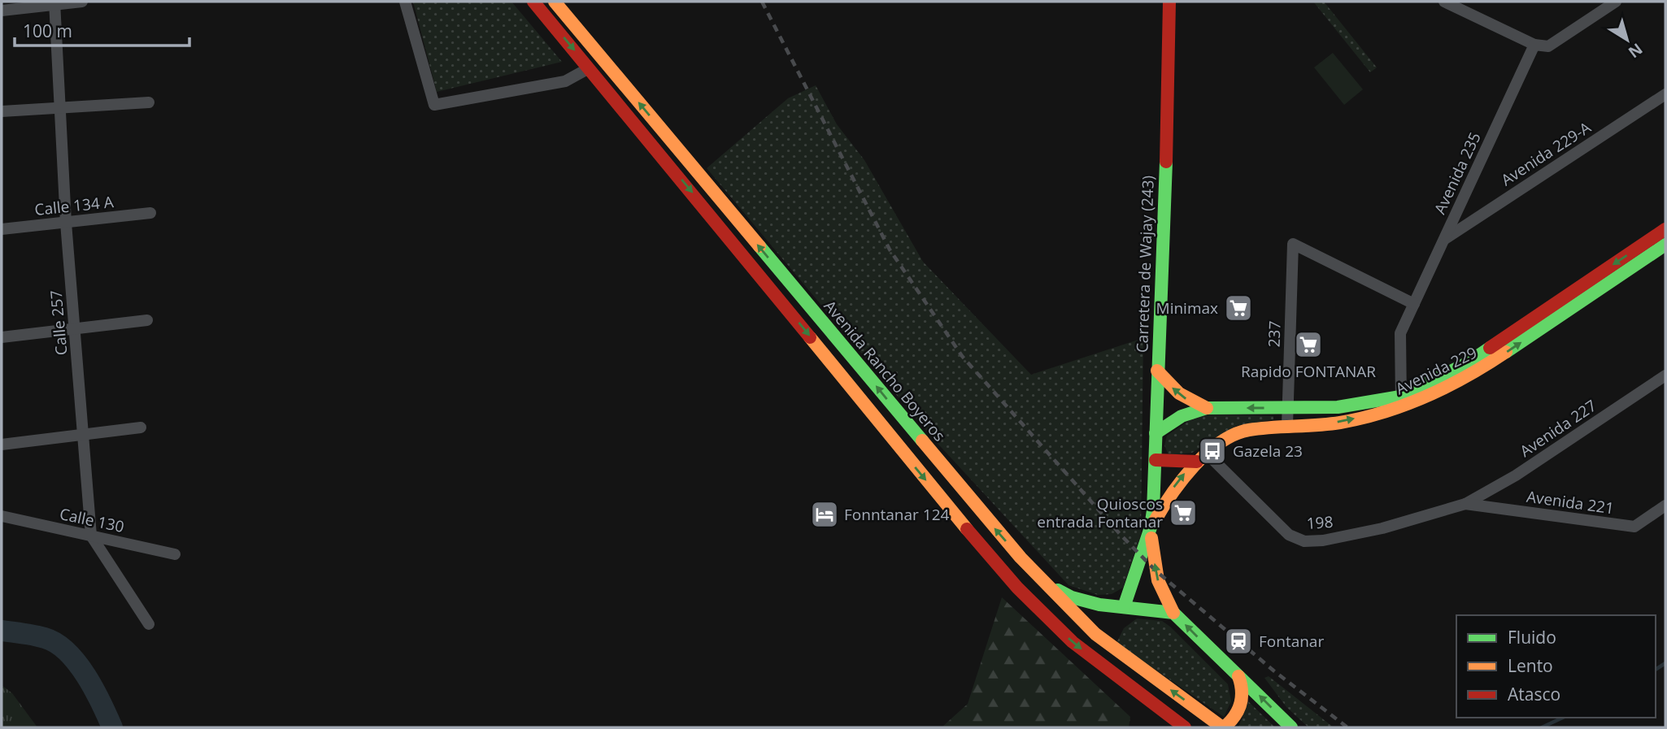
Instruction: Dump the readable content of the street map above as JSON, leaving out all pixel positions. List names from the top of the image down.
{
  "streets": {
    "main road": ["Carretera de Wajay (243)", "Avenida Rancho Boyeros", "Avenida 229"],
    "street": [
      "Avenida 229-A",
      "Avenida 235",
      "Calle 134 A",
      "Calle 257",
      "237",
      "Avenida 227",
      "Avenida 221",
      "Calle 130",
      "198"
    ]
  },
  "crossings": [
    ["Avenida 229-A", "Avenida 235"],
    ["Avenida 235", "237"],
    ["Avenida 235", "Avenida 229"],
    ["Calle 134 A", "Calle 257"],
    ["Carretera de Wajay (243)", "Avenida Rancho Boyeros"],
    ["Carretera de Wajay (243)", "Avenida 229"],
    ["Calle 257", "Calle 130"],
    ["237", "Avenida 229"],
    ["Avenida 229", "198"],
    ["Avenida 227", "Avenida 221"],
    ["Avenida 227", "198"],
    ["Avenida 221", "198"]
  ],
  "places": {
    "supermarket": ["Minimax", "Rapido FONTANAR", "Quioscos entrada Fontanar"],
    "bus stop": ["Gazela 23"],
    "hotel": ["Fonntanar 124"],
    "station": ["Fontanar"]
  },
  "legend": ["Fluido", "Lento", "Atasco"],
  "scale_bar": "100 m",
  "north": "bottom right"
}
